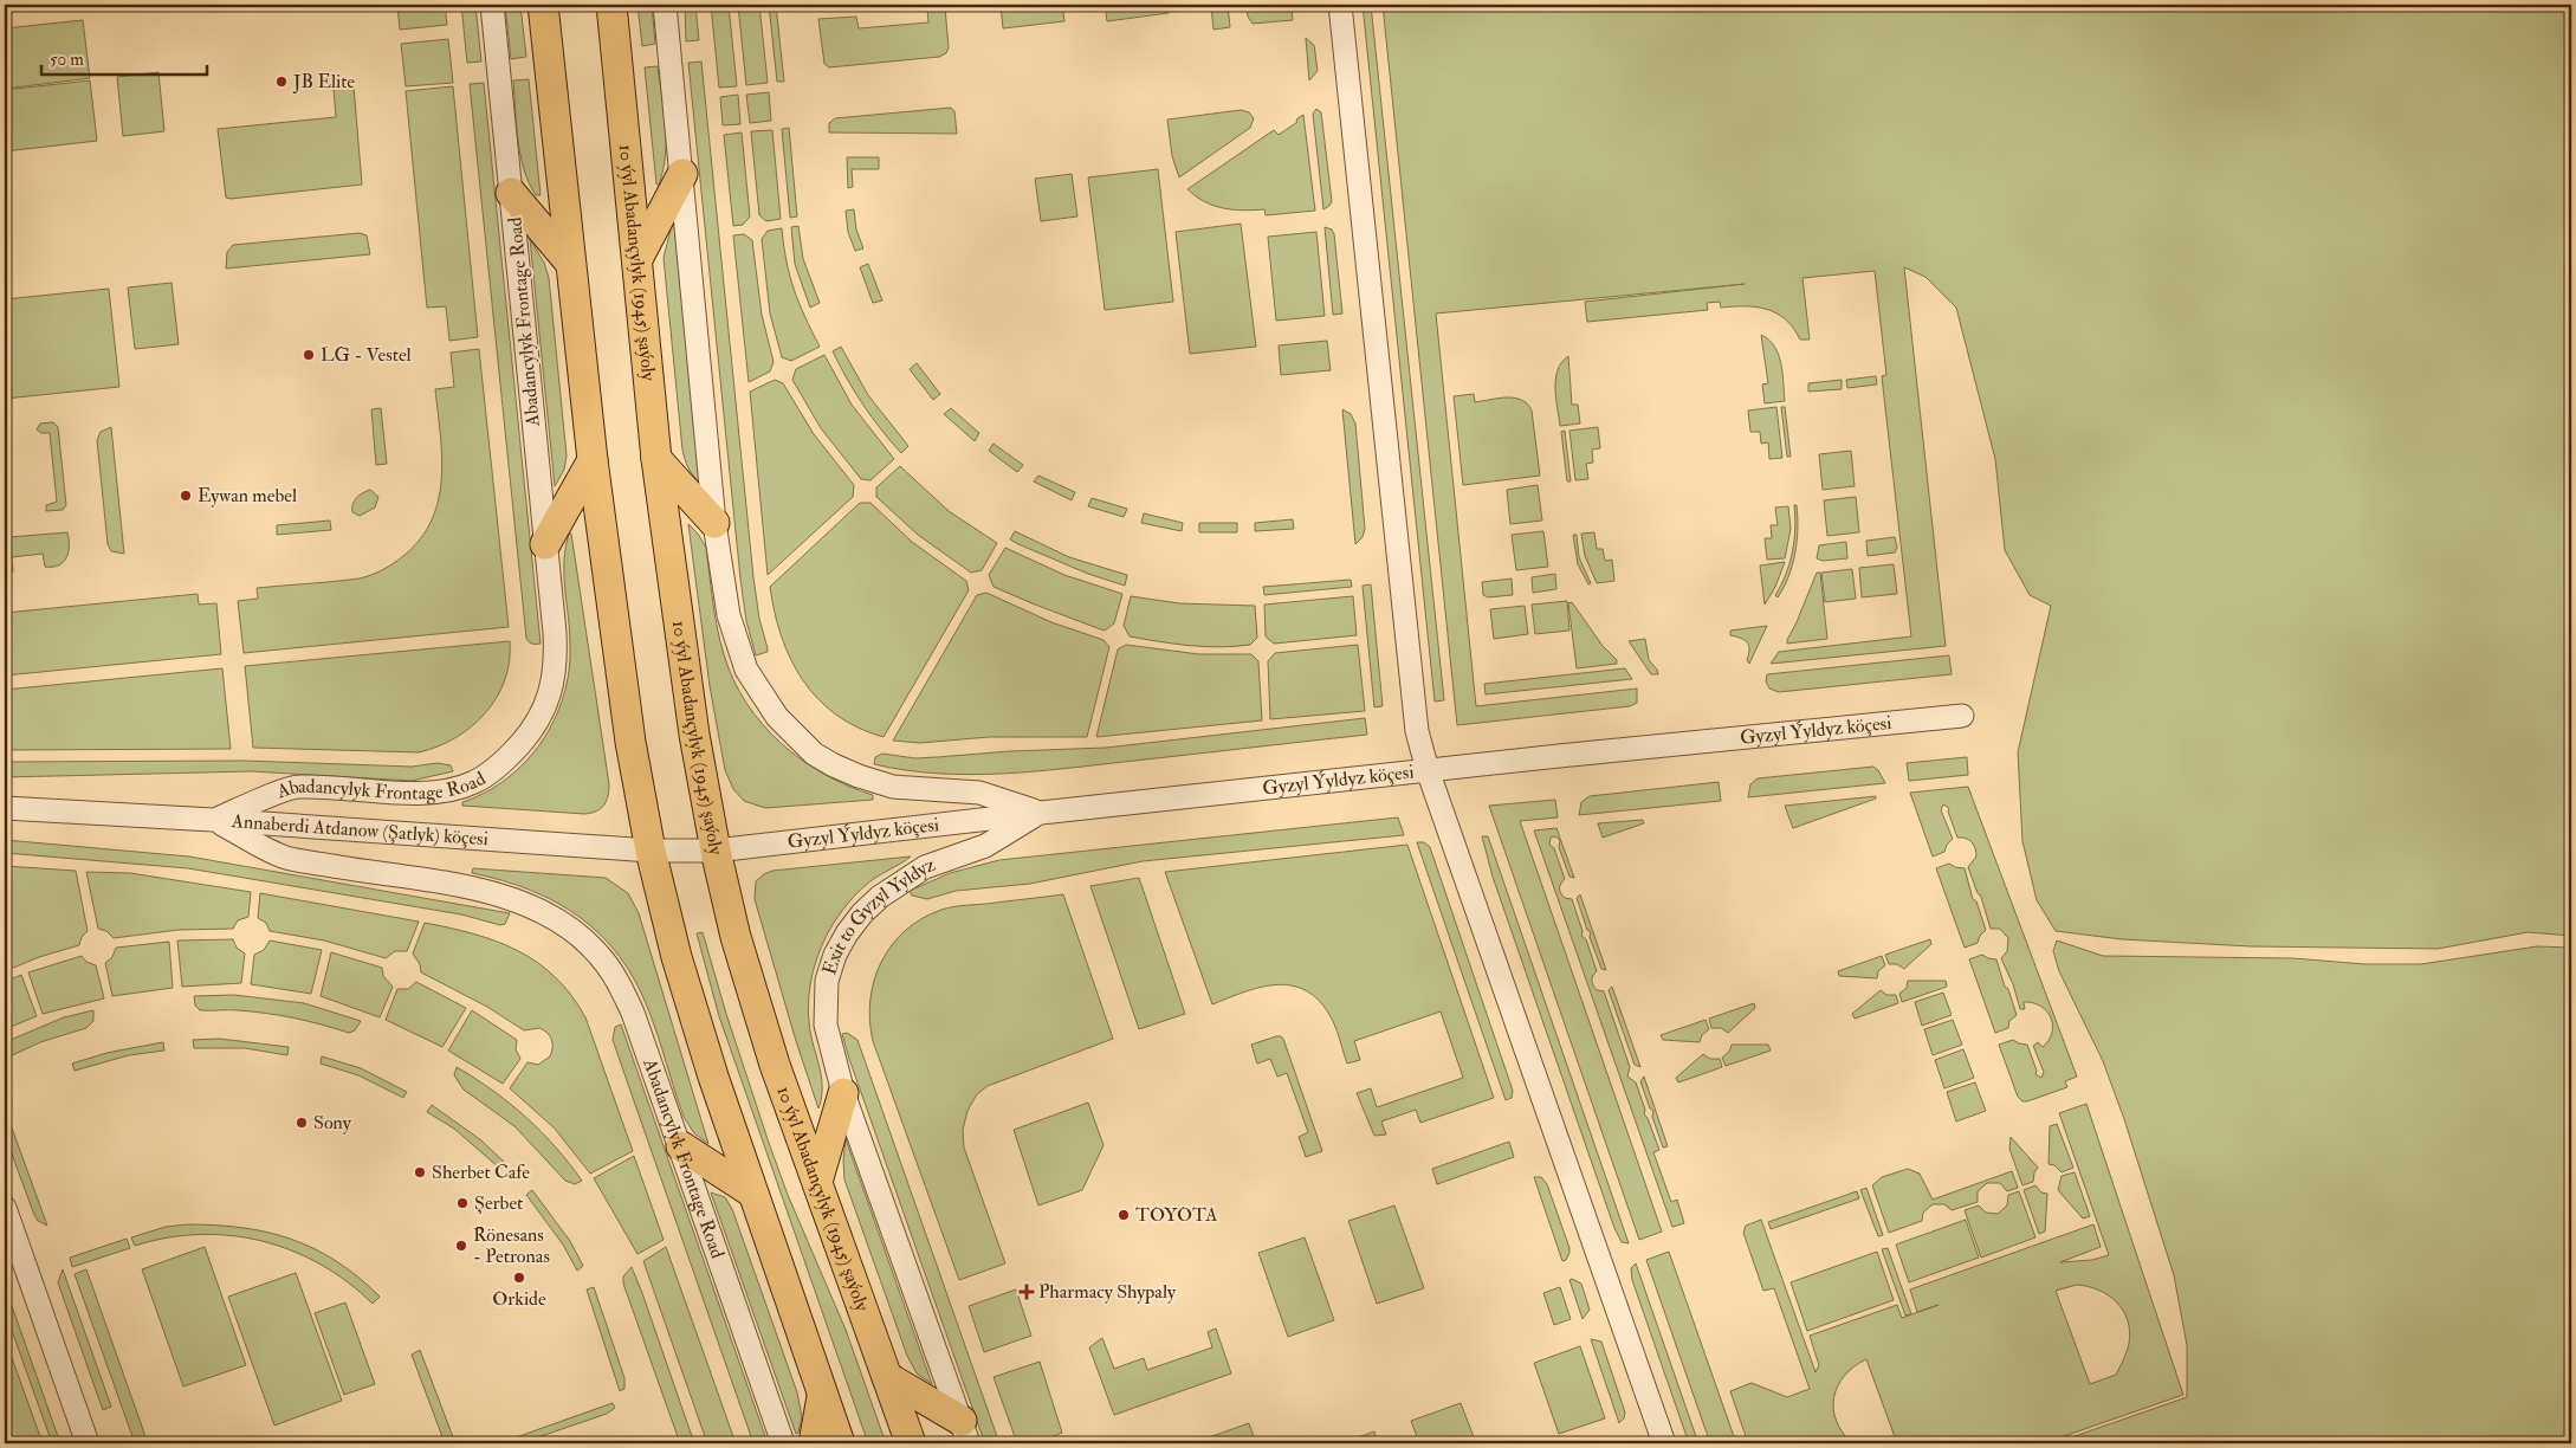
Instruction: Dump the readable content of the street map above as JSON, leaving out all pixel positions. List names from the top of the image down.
{
  "streets": {
    "main road": ["10 ýyl Abadançylyk (1945) şaýoly"],
    "street": [
      "Abadancylyk Frontage Road",
      "Gyzyl Ýyldyz köçesi",
      "Annaberdi Atdanow (Şatlyk) köçesi",
      "Exit to Gyzyl Yyldyz"
    ]
  },
  "crossings": [
    ["10 ýyl Abadançylyk (1945) şaýoly", "Gyzyl Ýyldyz köçesi"],
    ["10 ýyl Abadançylyk (1945) şaýoly", "Annaberdi Atdanow (Şatlyk) köçesi"],
    ["Abadancylyk Frontage Road", "Annaberdi Atdanow (Şatlyk) köçesi"],
    ["Gyzyl Ýyldyz köçesi", "Annaberdi Atdanow (Şatlyk) köçesi"],
    ["Gyzyl Ýyldyz köçesi", "Exit to Gyzyl Yyldyz"]
  ],
  "places": {
    "other": [
      "JB Elite",
      "LG - Vestel",
      "Eywan mebel",
      "Sony",
      "Sherbet Cafe",
      "Şerbet",
      "TOYOTA",
      "Rönesans - Petronas",
      "Orkide"
    ],
    "health": ["Pharmacy Shypaly"]
  },
  "scale_bar": "50 m"
}
